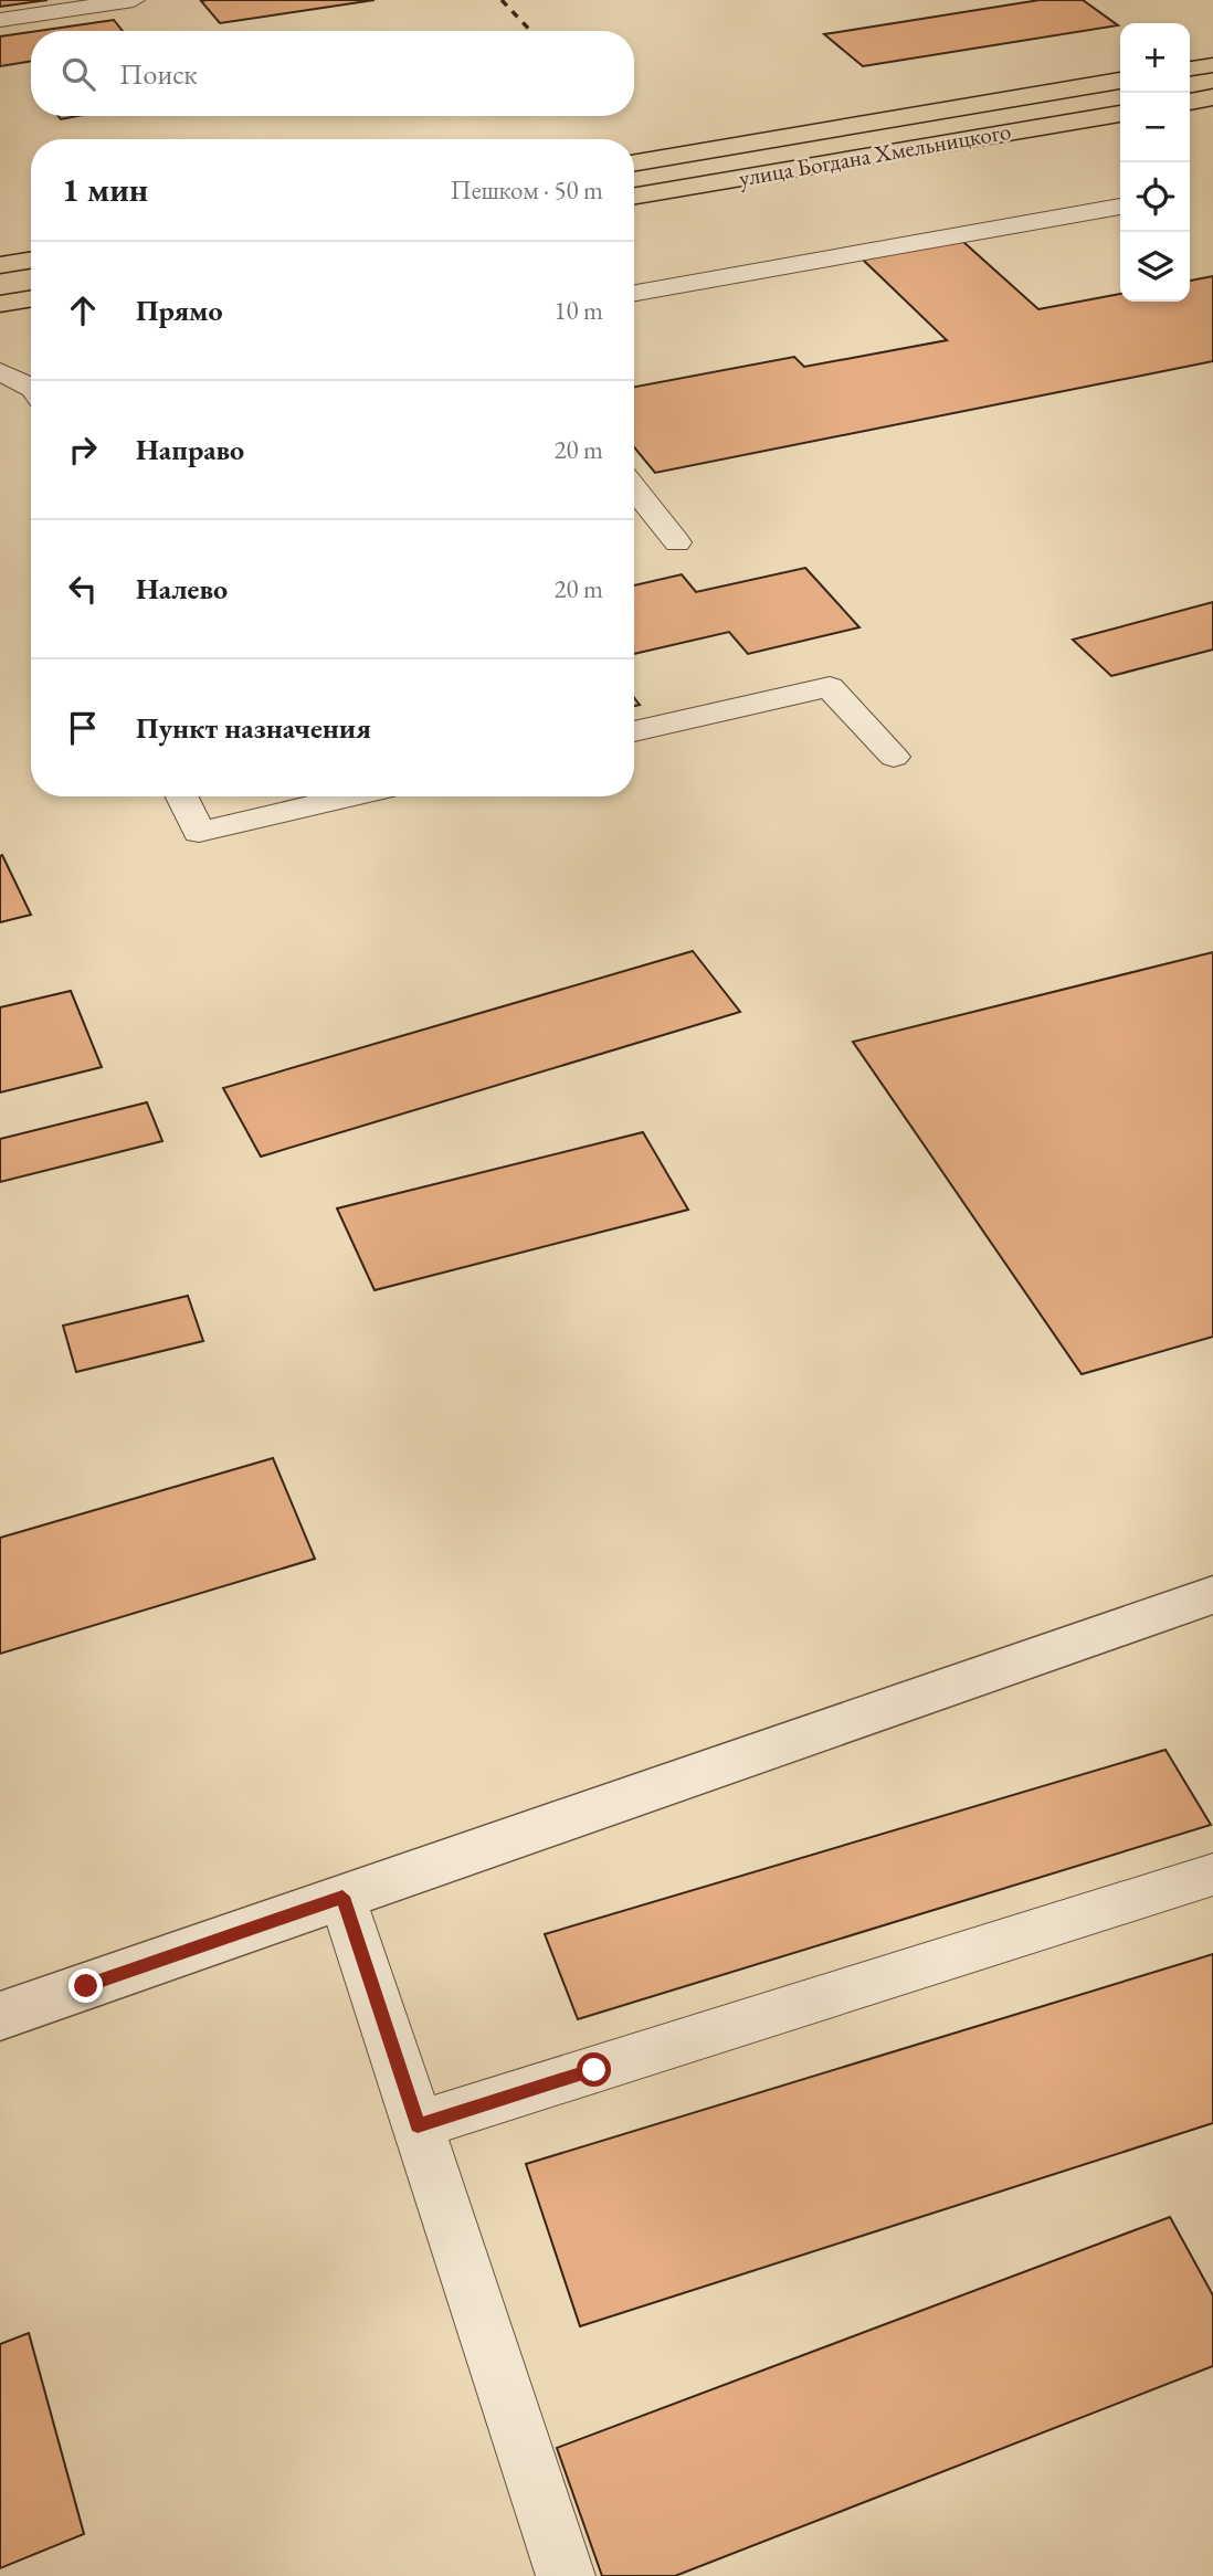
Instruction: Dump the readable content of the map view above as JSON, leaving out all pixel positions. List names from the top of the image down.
{
  "streets": {
    "highway": ["улица Богдана Хмельницкого"]
  },
  "page": {
    "map_buttons": ["+", "−"],
    "search": "Поиск",
    "heading": ["1 мин", "Пешком · 50 m"],
    "list": [
      ["Прямо", "10 m"],
      ["Направо", "20 m"],
      ["Налево", "20 m"],
      "Пункт назначения"
    ]
  }
}
